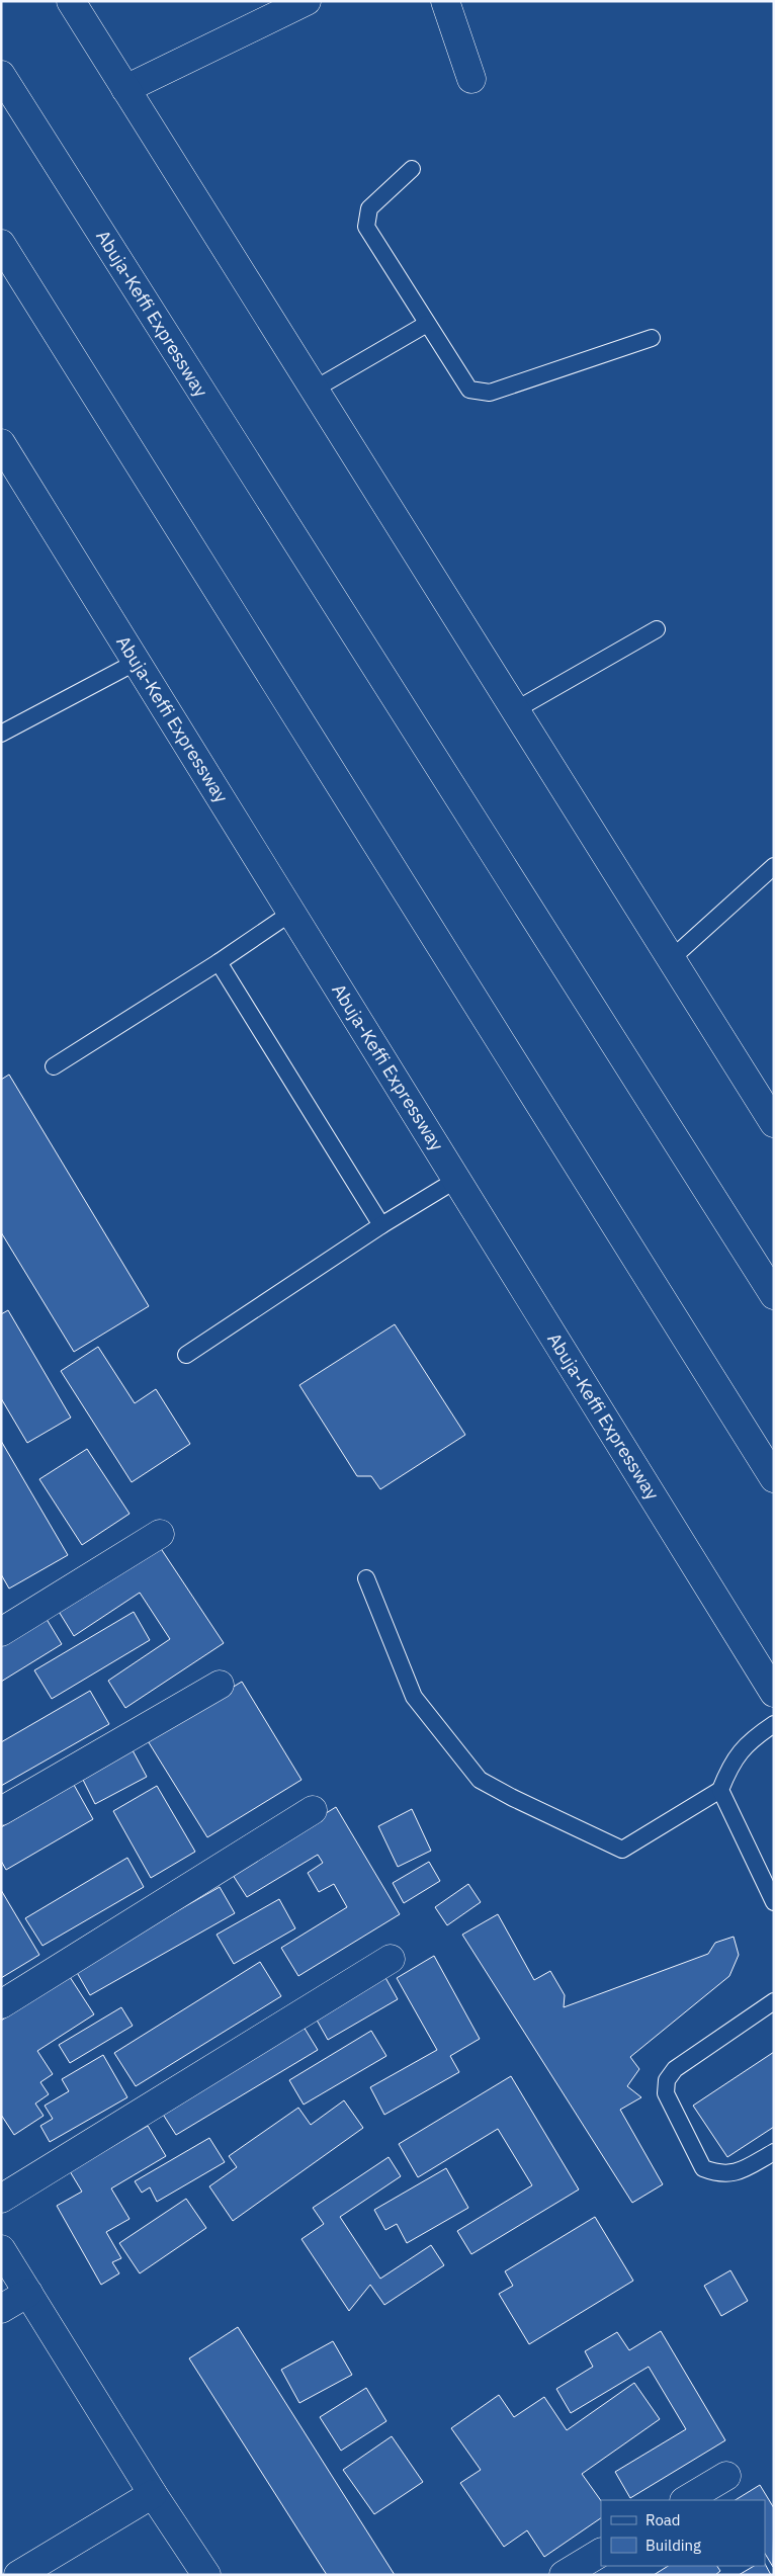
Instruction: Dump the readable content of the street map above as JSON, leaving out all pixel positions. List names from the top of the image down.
{
  "streets": {
    "main road": ["Abuja-Keffi Expressway"]
  },
  "legend": ["Road", "Building"]
}
